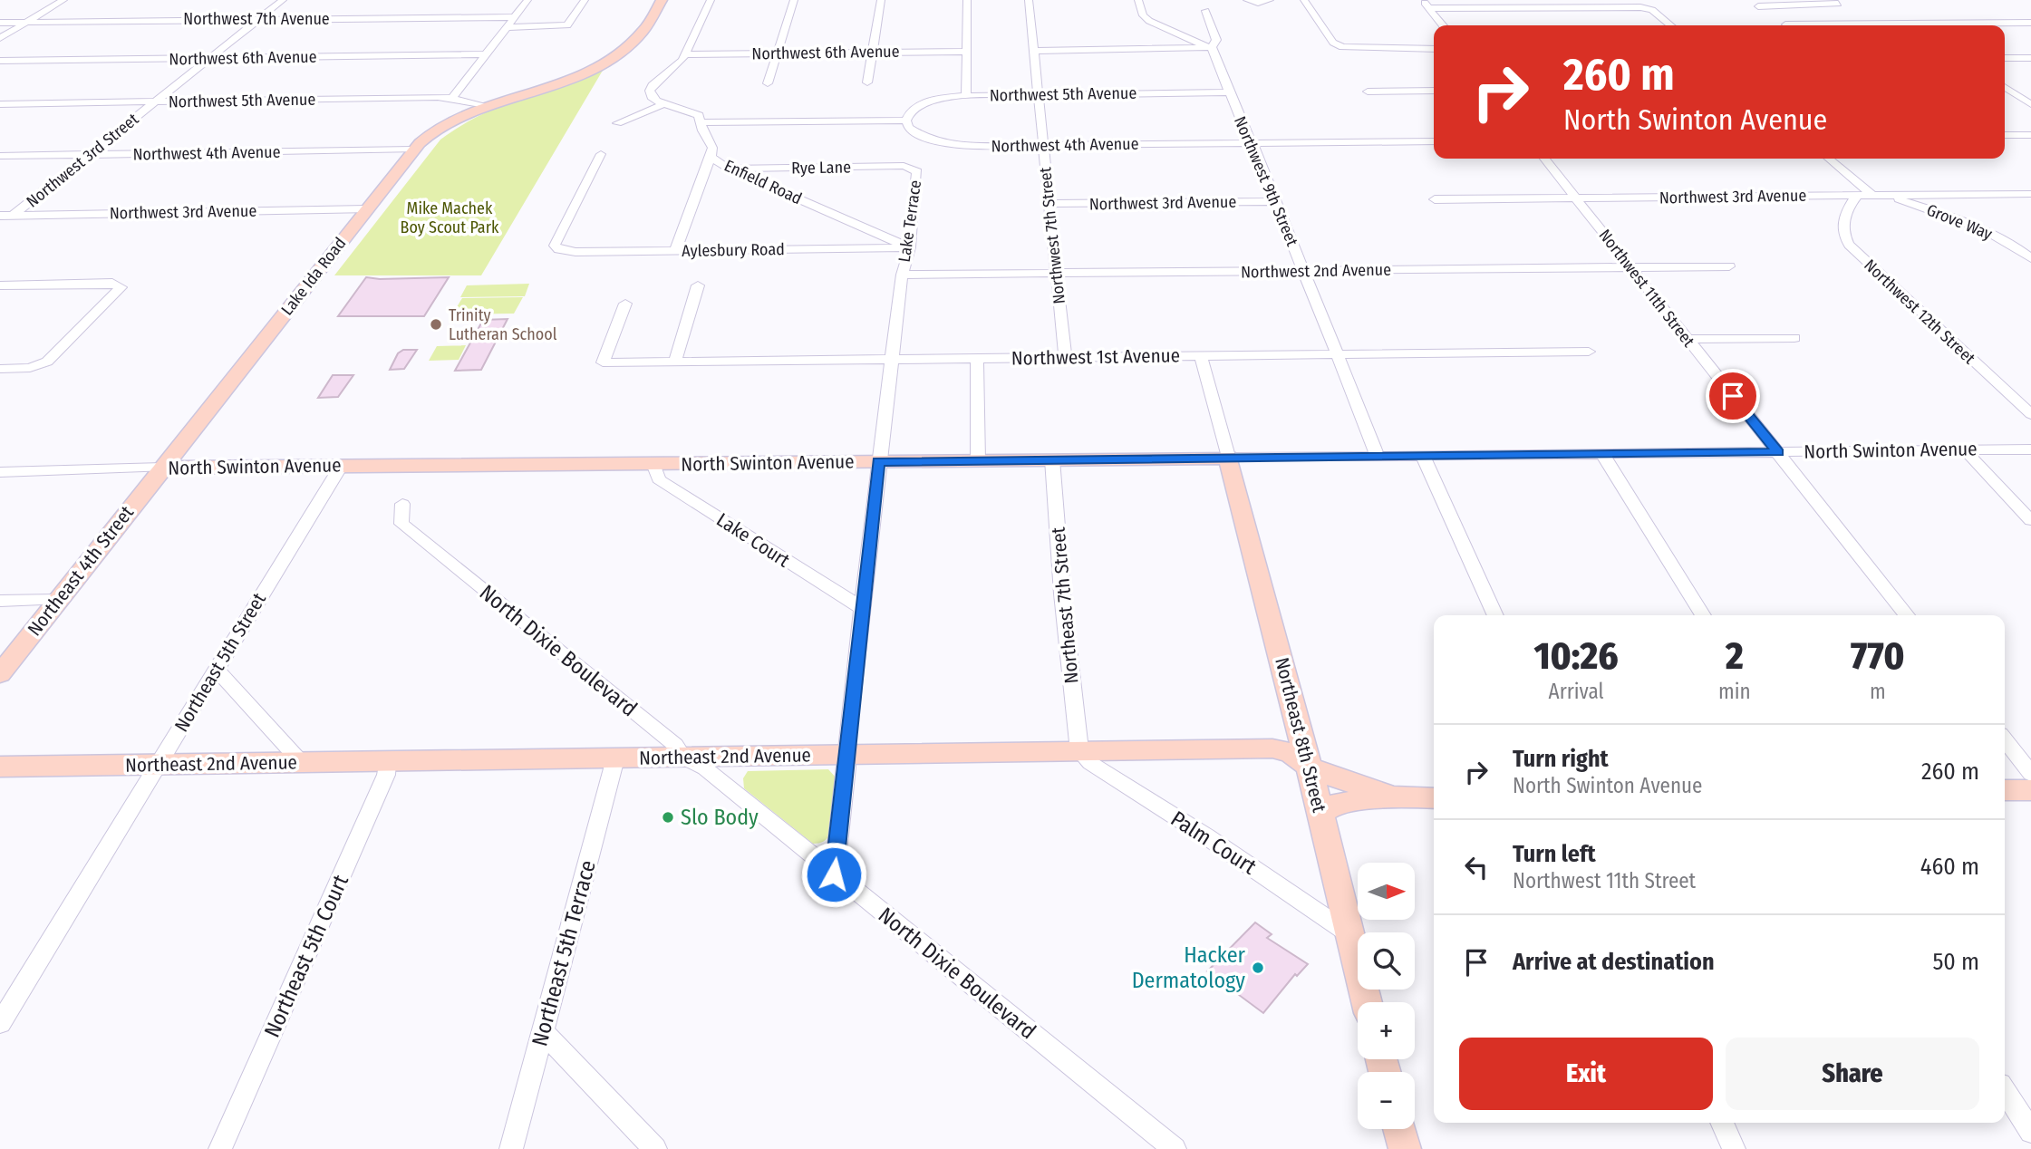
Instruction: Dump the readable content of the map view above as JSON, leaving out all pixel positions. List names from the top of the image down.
{
  "streets": {
    "street": [
      "Northwest 7th Avenue",
      "Northwest 6th Avenue",
      "Northwest 5th Avenue",
      "Northwest 4th Avenue",
      "Northwest 3rd Street",
      "Rye Lane",
      "Northwest 9th Street",
      "Enfield Road",
      "Northwest 3rd Avenue",
      "Lake Terrace",
      "Grove Way",
      "Northwest 7th Street",
      "Aylesbury Road",
      "Northwest 2nd Avenue",
      "Lake Ida Road",
      "Northwest 11th Street",
      "Northwest 12th Street",
      "Northwest 1st Avenue",
      "North Swinton Avenue",
      "Lake Court",
      "Northeast 4th Street",
      "Northeast 7th Street",
      "North Dixie Boulevard",
      "Northeast 5th Street",
      "Northeast 8th Street",
      "Northeast 2nd Avenue",
      "Palm Court",
      "Northeast 5th Terrace",
      "Northeast 5th Court"
    ]
  },
  "crossings": [
    ["Northwest 7th Avenue", "Northwest 3rd Street"],
    ["Northwest 6th Avenue", "Northwest 3rd Street"],
    ["Northwest 5th Avenue", "Northwest 4th Avenue"],
    ["Northwest 5th Avenue", "Northwest 3rd Street"],
    ["Northwest 5th Avenue", "Northwest 9th Street"],
    ["Northwest 5th Avenue", "Northwest 7th Street"],
    ["Northwest 5th Avenue", "Lake Ida Road"],
    ["Northwest 4th Avenue", "Northwest 3rd Street"],
    ["Northwest 4th Avenue", "Northwest 9th Street"],
    ["Northwest 4th Avenue", "Northwest 7th Street"],
    ["Northwest 4th Avenue", "Lake Ida Road"],
    ["Northwest 3rd Street", "Northwest 3rd Avenue"],
    ["Rye Lane", "Enfield Road"],
    ["Rye Lane", "Lake Terrace"],
    ["Northwest 9th Street", "Northwest 3rd Avenue"],
    ["Northwest 9th Street", "Northwest 2nd Avenue"],
    ["Northwest 9th Street", "Northwest 1st Avenue"],
    ["Northwest 9th Street", "North Swinton Avenue"],
    ["Enfield Road", "Lake Terrace"],
    ["Enfield Road", "Aylesbury Road"],
    ["Northwest 3rd Avenue", "Grove Way"],
    ["Northwest 3rd Avenue", "Northwest 7th Street"],
    ["Northwest 3rd Avenue", "Lake Ida Road"],
    ["Northwest 3rd Avenue", "Northwest 11th Street"],
    ["Northwest 3rd Avenue", "Northwest 12th Street"],
    ["Lake Terrace", "Aylesbury Road"],
    ["Lake Terrace", "Northwest 2nd Avenue"],
    ["Lake Terrace", "Northwest 1st Avenue"],
    ["Lake Terrace", "North Swinton Avenue"],
    ["Lake Terrace", "Lake Court"],
    ["Lake Terrace", "North Dixie Boulevard"],
    ["Lake Terrace", "Northeast 2nd Avenue"],
    ["Northwest 7th Street", "Northwest 2nd Avenue"],
    ["Northwest 7th Street", "Northwest 1st Avenue"],
    ["Northwest 2nd Avenue", "Northwest 11th Street"],
    ["Lake Ida Road", "North Swinton Avenue"],
    ["Lake Ida Road", "Northeast 4th Street"],
    ["Northwest 11th Street", "North Swinton Avenue"],
    ["North Swinton Avenue", "Lake Court"],
    ["North Swinton Avenue", "Northeast 4th Street"],
    ["North Swinton Avenue", "Northeast 7th Street"],
    ["North Swinton Avenue", "Northeast 5th Street"],
    ["North Swinton Avenue", "Northeast 8th Street"],
    ["Northeast 7th Street", "Northeast 2nd Avenue"],
    ["Northeast 7th Street", "Palm Court"],
    ["North Dixie Boulevard", "Northeast 2nd Avenue"],
    ["Northeast 5th Street", "Northeast 2nd Avenue"],
    ["Northeast 8th Street", "Northeast 2nd Avenue"],
    ["Northeast 8th Street", "Palm Court"],
    ["Northeast 2nd Avenue", "Palm Court"],
    ["Northeast 2nd Avenue", "Northeast 5th Terrace"],
    ["Northeast 2nd Avenue", "Northeast 5th Court"]
  ],
  "parks": ["Mike Machek Boy Scout Park"],
  "places": ["Trinity Lutheran School", "Slo Body", "Hacker Dermatology"],
  "north": "right",
  "page": {
    "turn": ["260 m", "North Swinton Avenue"],
    "eta": [
      "10:26",
      "Arrival",
      "2",
      "min",
      "770",
      "m"
    ],
    "list": [
      {
        "name": "Turn right",
        "note": "North Swinton Avenue",
        "value": "260 m"
      },
      {
        "name": "Turn left",
        "note": "Northwest 11th Street",
        "value": "460 m"
      },
      {
        "name": "Arrive at destination",
        "value": "50 m"
      }
    ],
    "map_buttons": ["+", "−"],
    "buttons": ["Exit", "Share"]
  }
}
